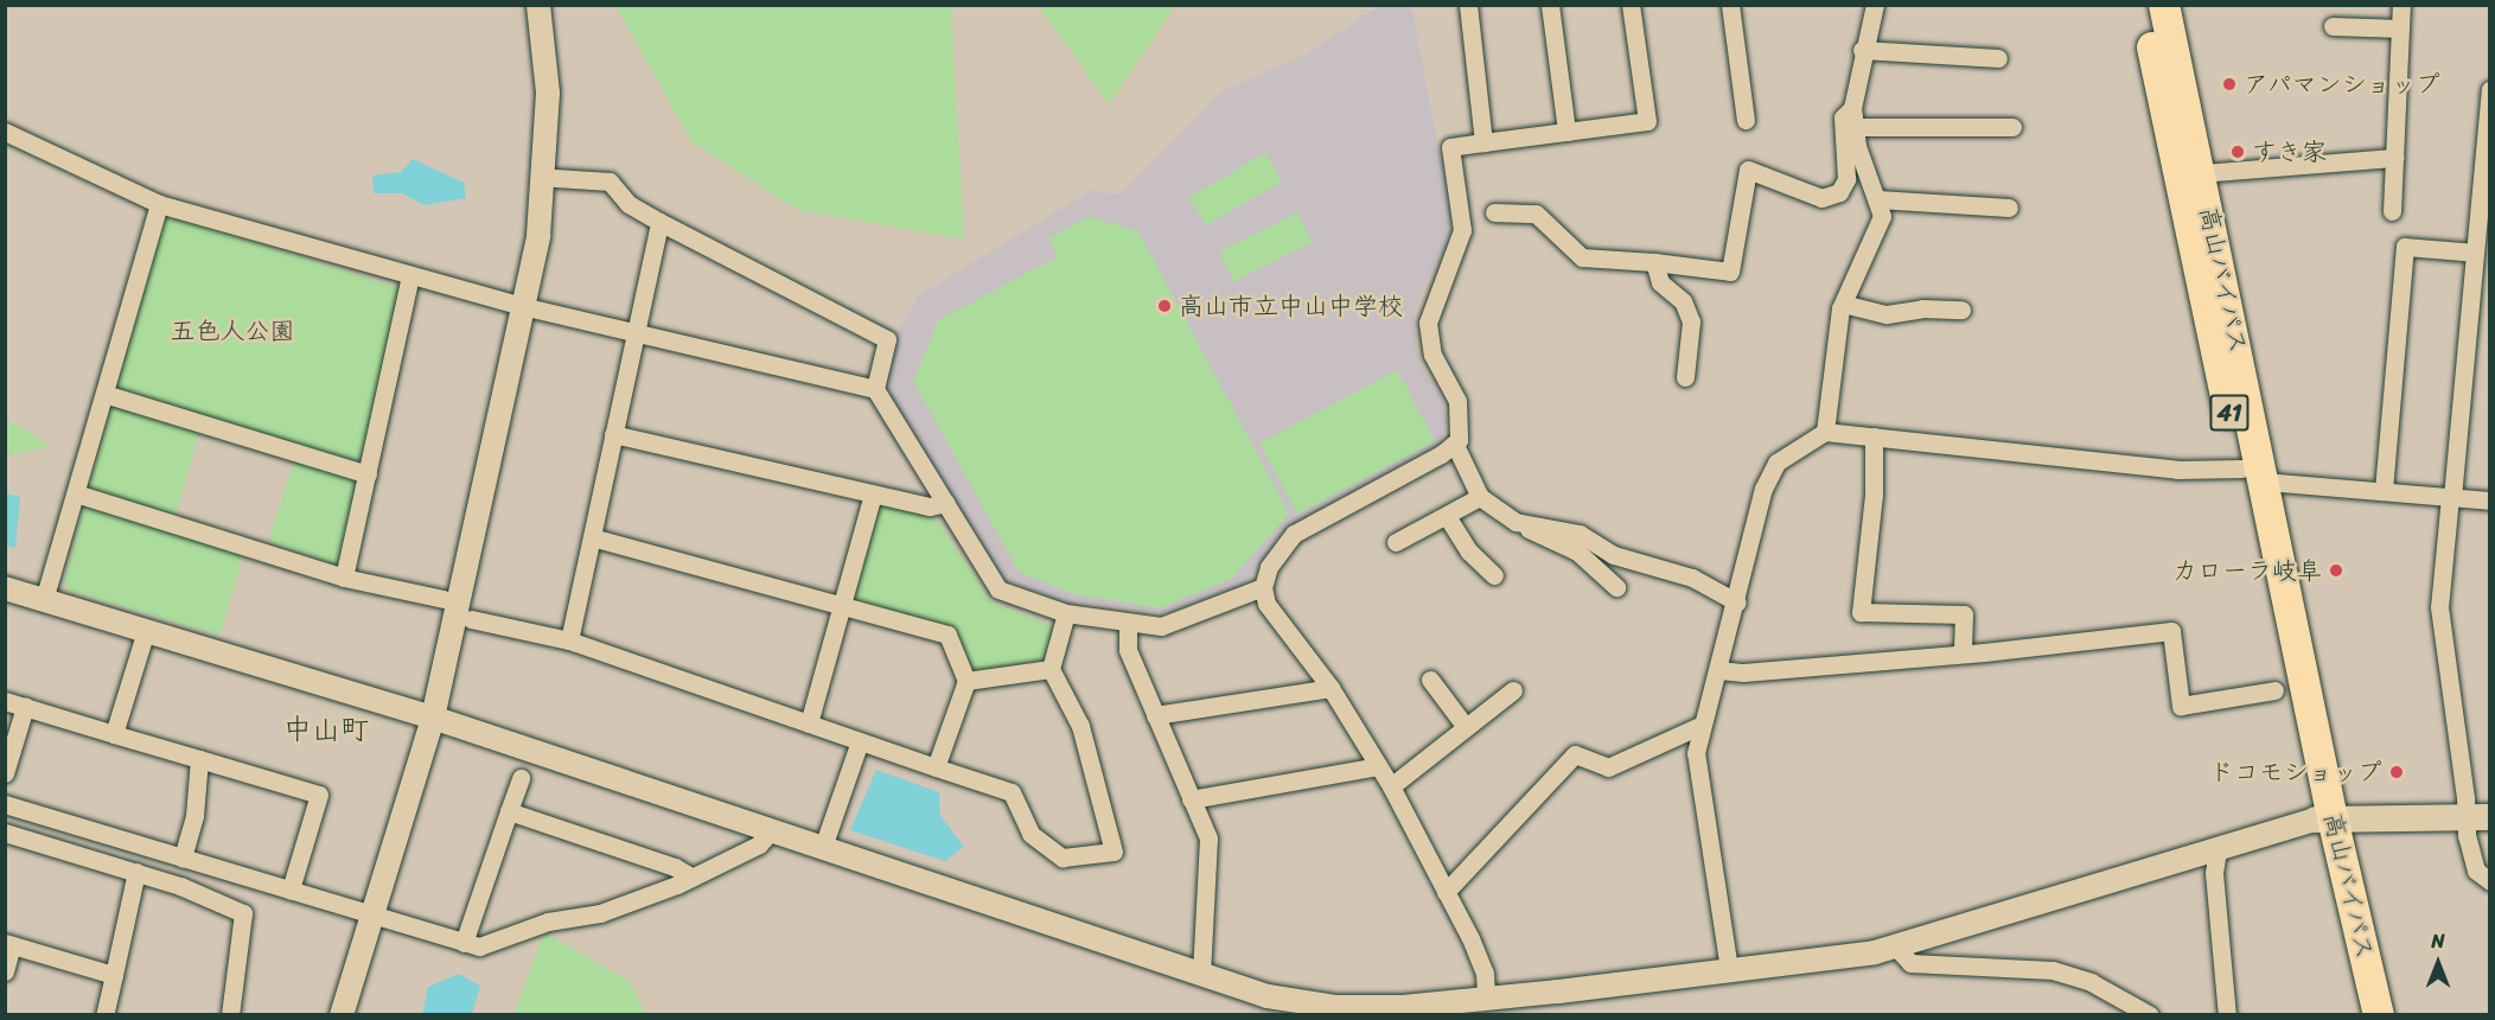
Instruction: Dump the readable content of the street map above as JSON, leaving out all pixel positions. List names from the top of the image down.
{
  "streets": {
    "highway": ["高山バイパス", "41"]
  },
  "districts": ["中山町"],
  "parks": ["五色人公園"],
  "places": [
    "アパマンショップ",
    "すき家",
    "高山市立中山中学校",
    "カローラ岐阜",
    "ドコモショップ"
  ],
  "north": "top"
}
